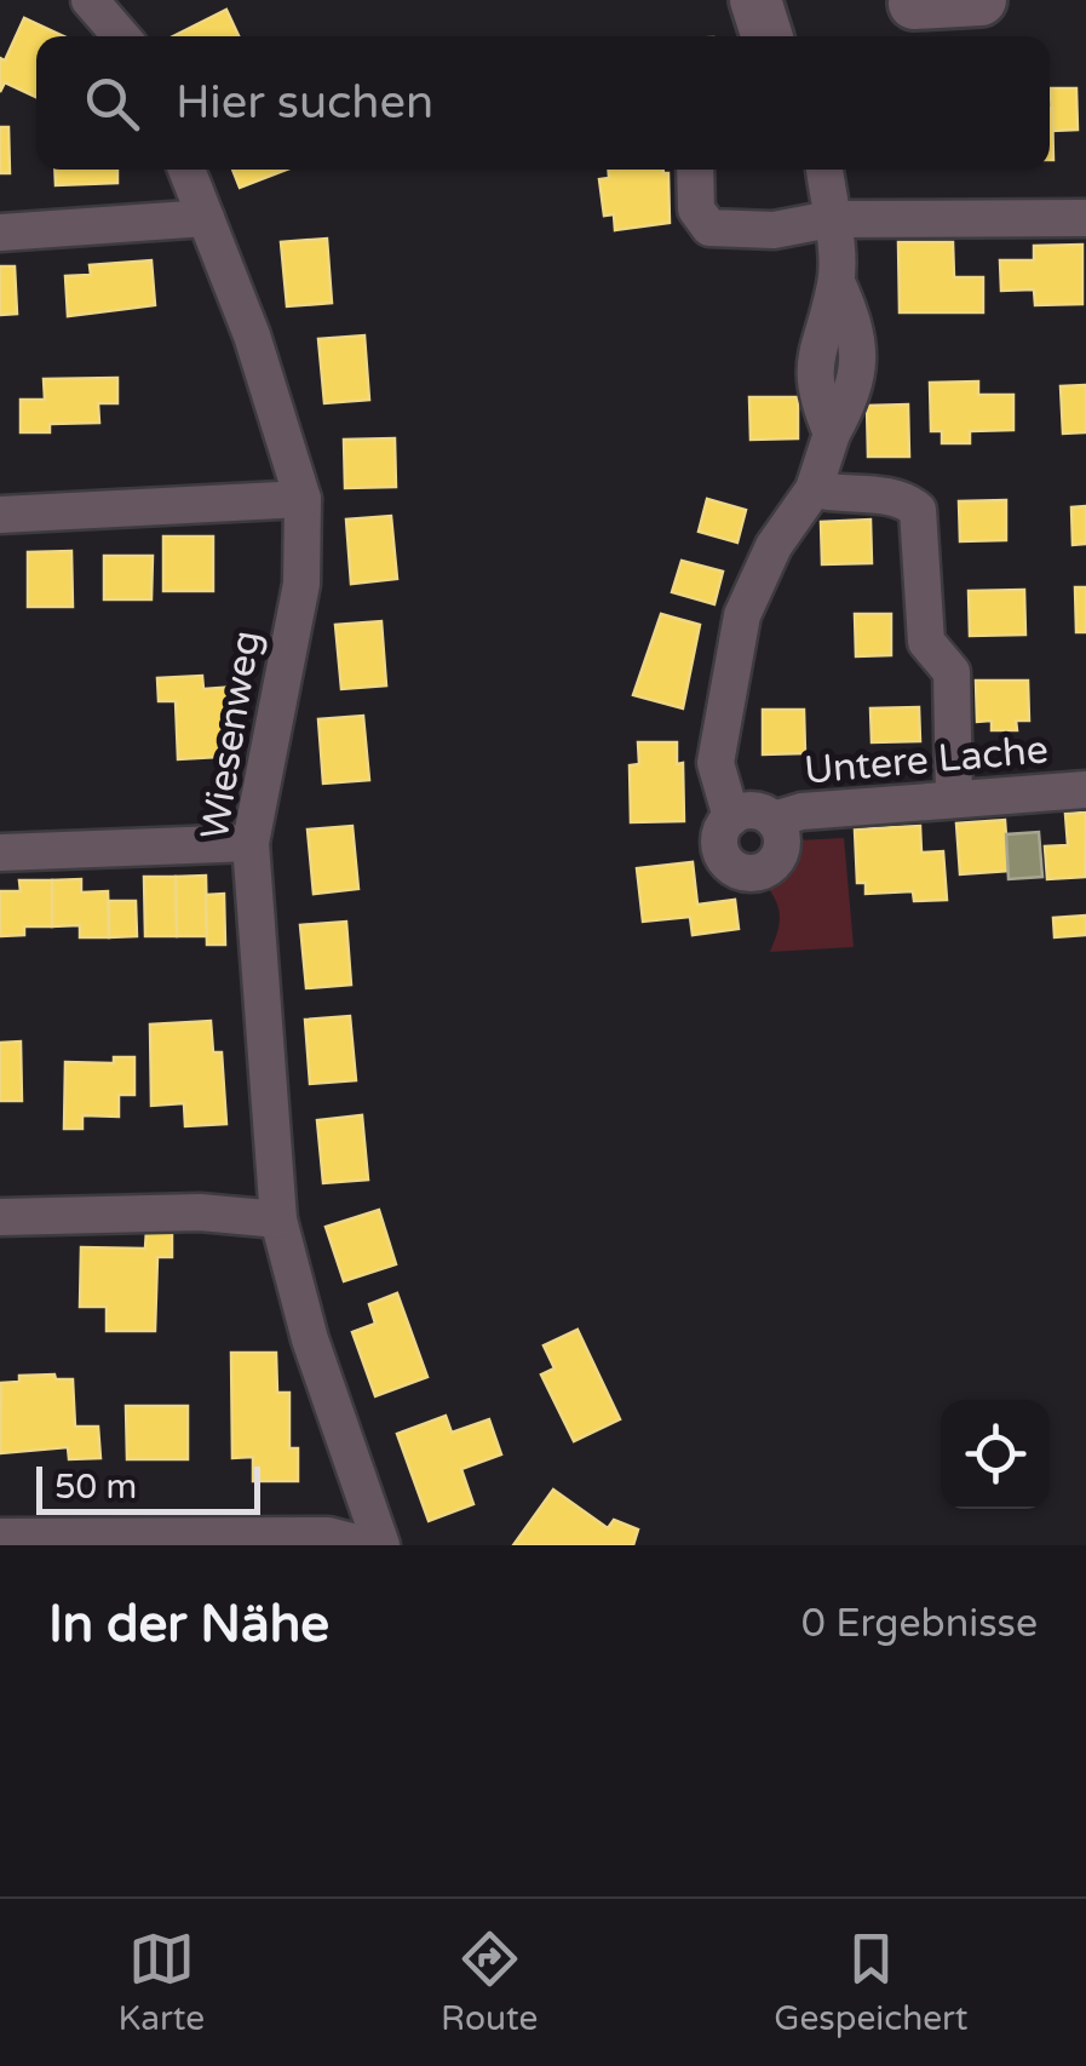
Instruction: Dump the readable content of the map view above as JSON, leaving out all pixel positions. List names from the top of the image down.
{
  "streets": {
    "street": ["Wiesenweg", "Untere Lache"]
  },
  "scale_bar": "50 m",
  "page": {
    "search": "Hier suchen",
    "scale": "50 m",
    "heading": ["In der Nähe", "0 Ergebnisse"],
    "nav": ["Karte", "Route", "Gespeichert"]
  }
}
